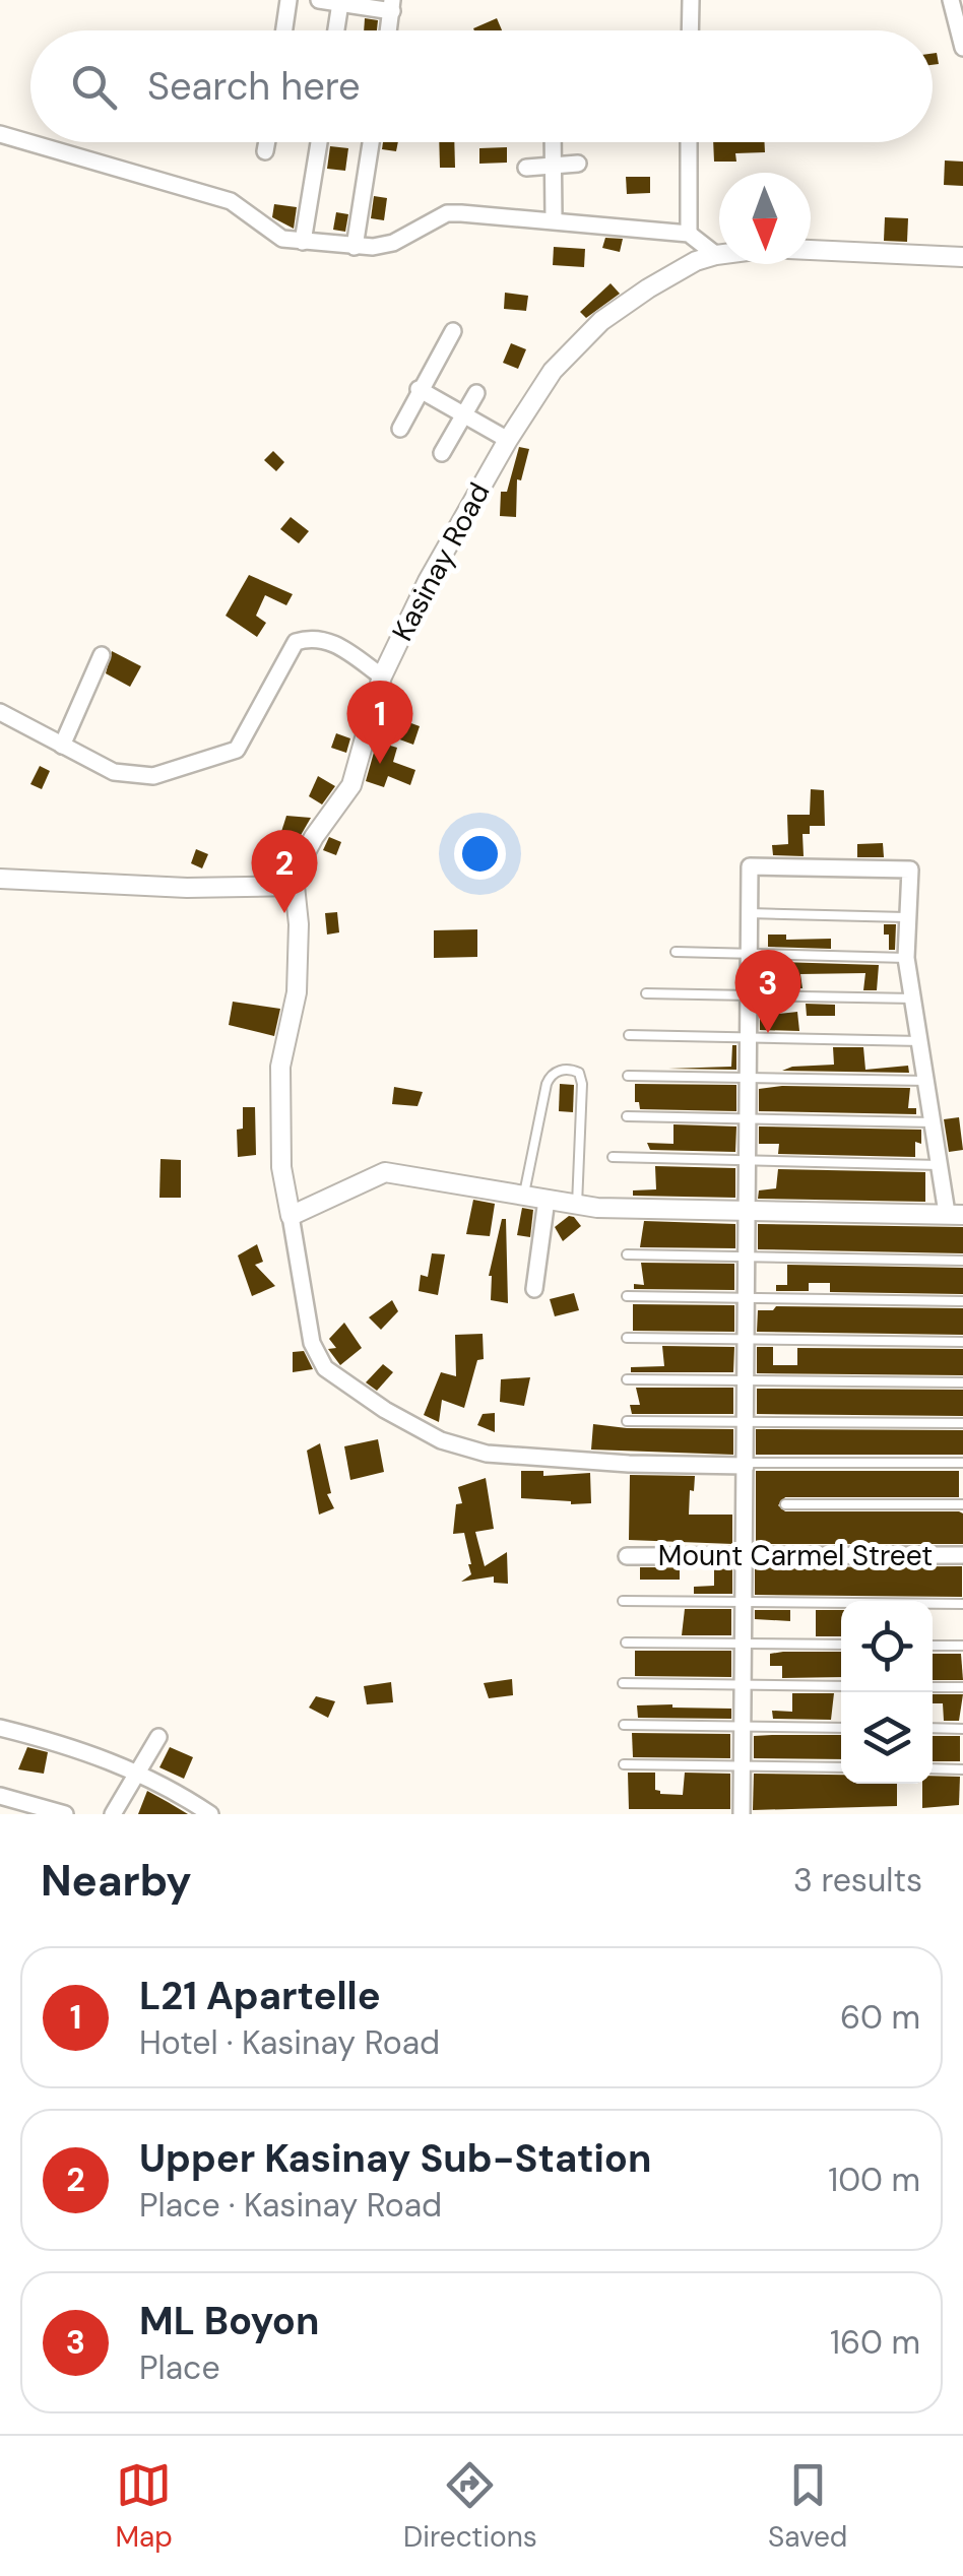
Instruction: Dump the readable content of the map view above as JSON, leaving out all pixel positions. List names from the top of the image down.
{
  "streets": {
    "street": ["Kasinay Road", "Mount Carmel Street"]
  },
  "north": "bottom",
  "page": {
    "search": "Search here",
    "pins": ["1", "2", "3"],
    "heading": ["Nearby", "3 results"],
    "list": [
      {
        "mark": "1",
        "name": "L21 Apartelle",
        "note": "Hotel · Kasinay Road",
        "value": "60 m"
      },
      {
        "mark": "2",
        "name": "Upper Kasinay Sub-Station",
        "note": "Place · Kasinay Road",
        "value": "100 m"
      },
      {
        "mark": "3",
        "name": "ML Boyon",
        "note": "Place",
        "value": "160 m"
      }
    ],
    "nav": ["Map", "Directions", "Saved"]
  }
}
